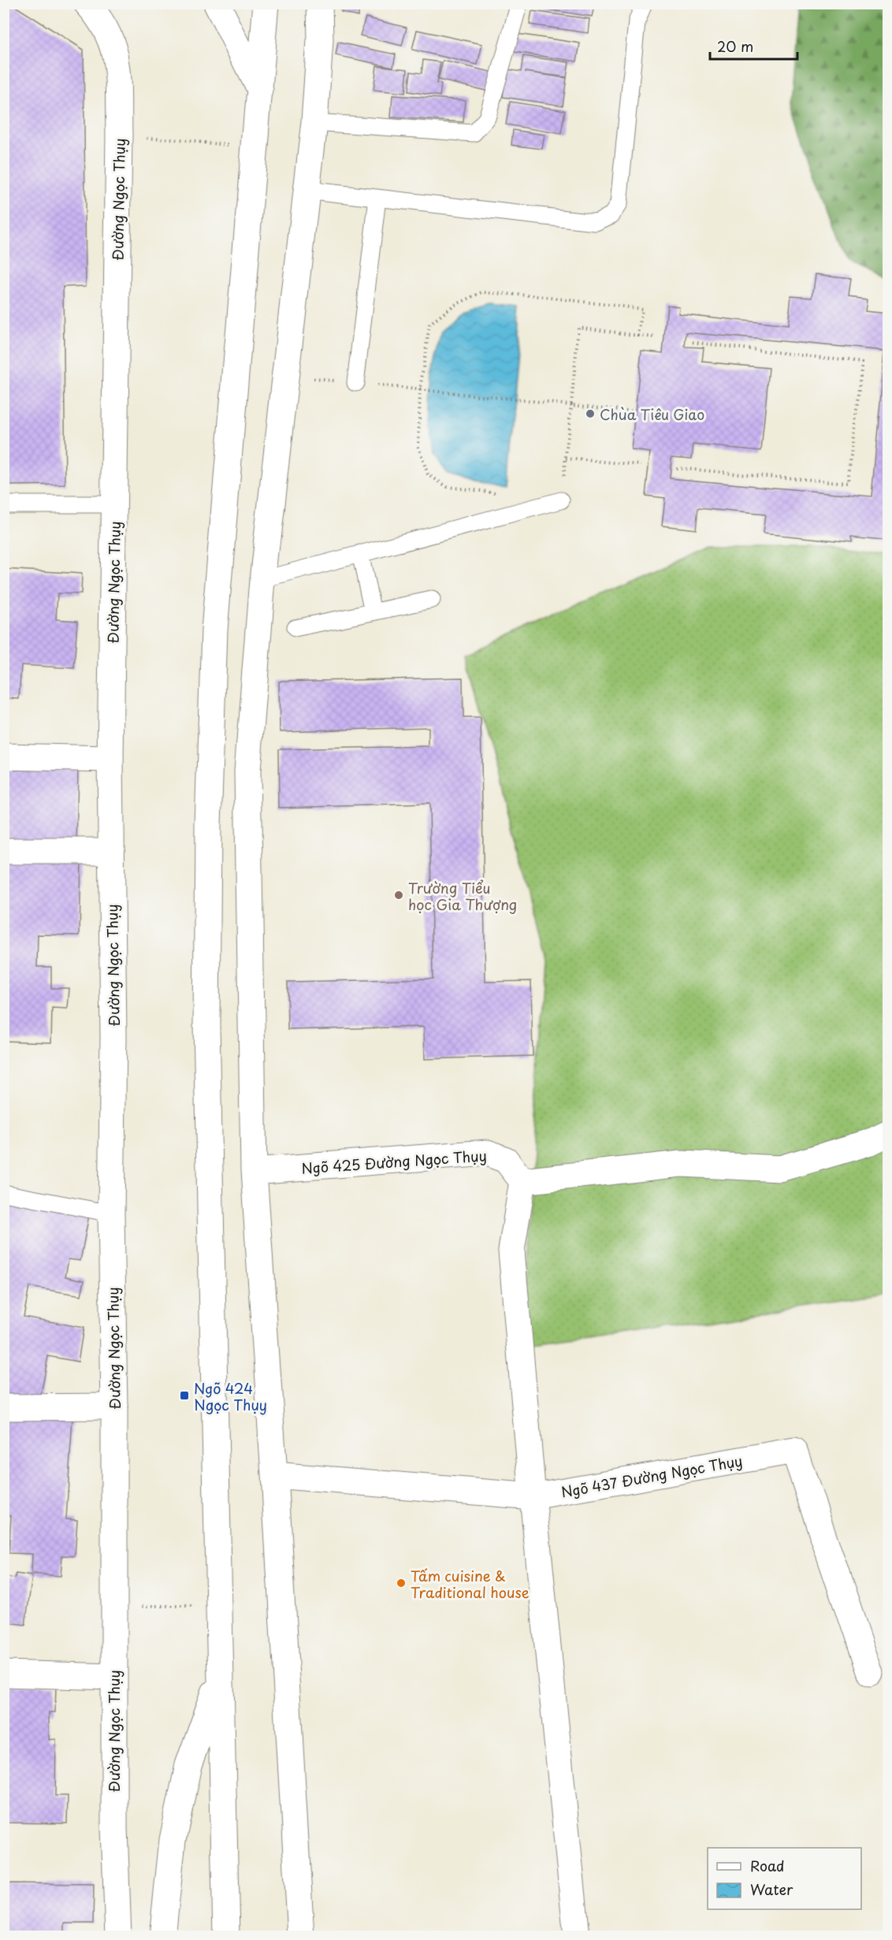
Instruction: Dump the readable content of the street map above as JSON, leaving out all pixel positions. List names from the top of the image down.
{
  "streets": {
    "street": ["Đường Ngọc Thụy", "Ngõ 425 Đường Ngọc Thụy", "Ngõ 437 Đường Ngọc Thụy"]
  },
  "places": {
    "other": ["Chùa Tiêu Giao", "Trường Tiểu học Gia Thượng", "Tấm cuisine & Traditional house"],
    "transit": ["Ngõ 424 Ngọc Thụy"]
  },
  "legend": ["Road", "Water"],
  "scale_bar": "20 m"
}
